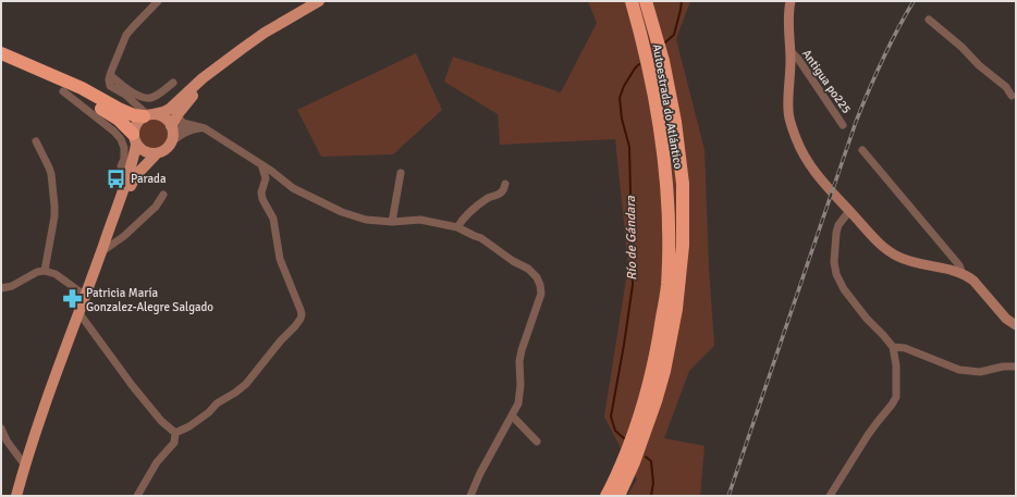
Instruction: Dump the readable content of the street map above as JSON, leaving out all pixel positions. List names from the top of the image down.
{
  "streets": {
    "highway": ["Autoestrada do Atlántico"],
    "street": ["Antigua po225"]
  },
  "water": ["Río de Gándara"],
  "places": {
    "bus stop": ["Parada"],
    "pharmacy": ["Patricia María Gonzalez-Alegre Salgado"]
  }
}
